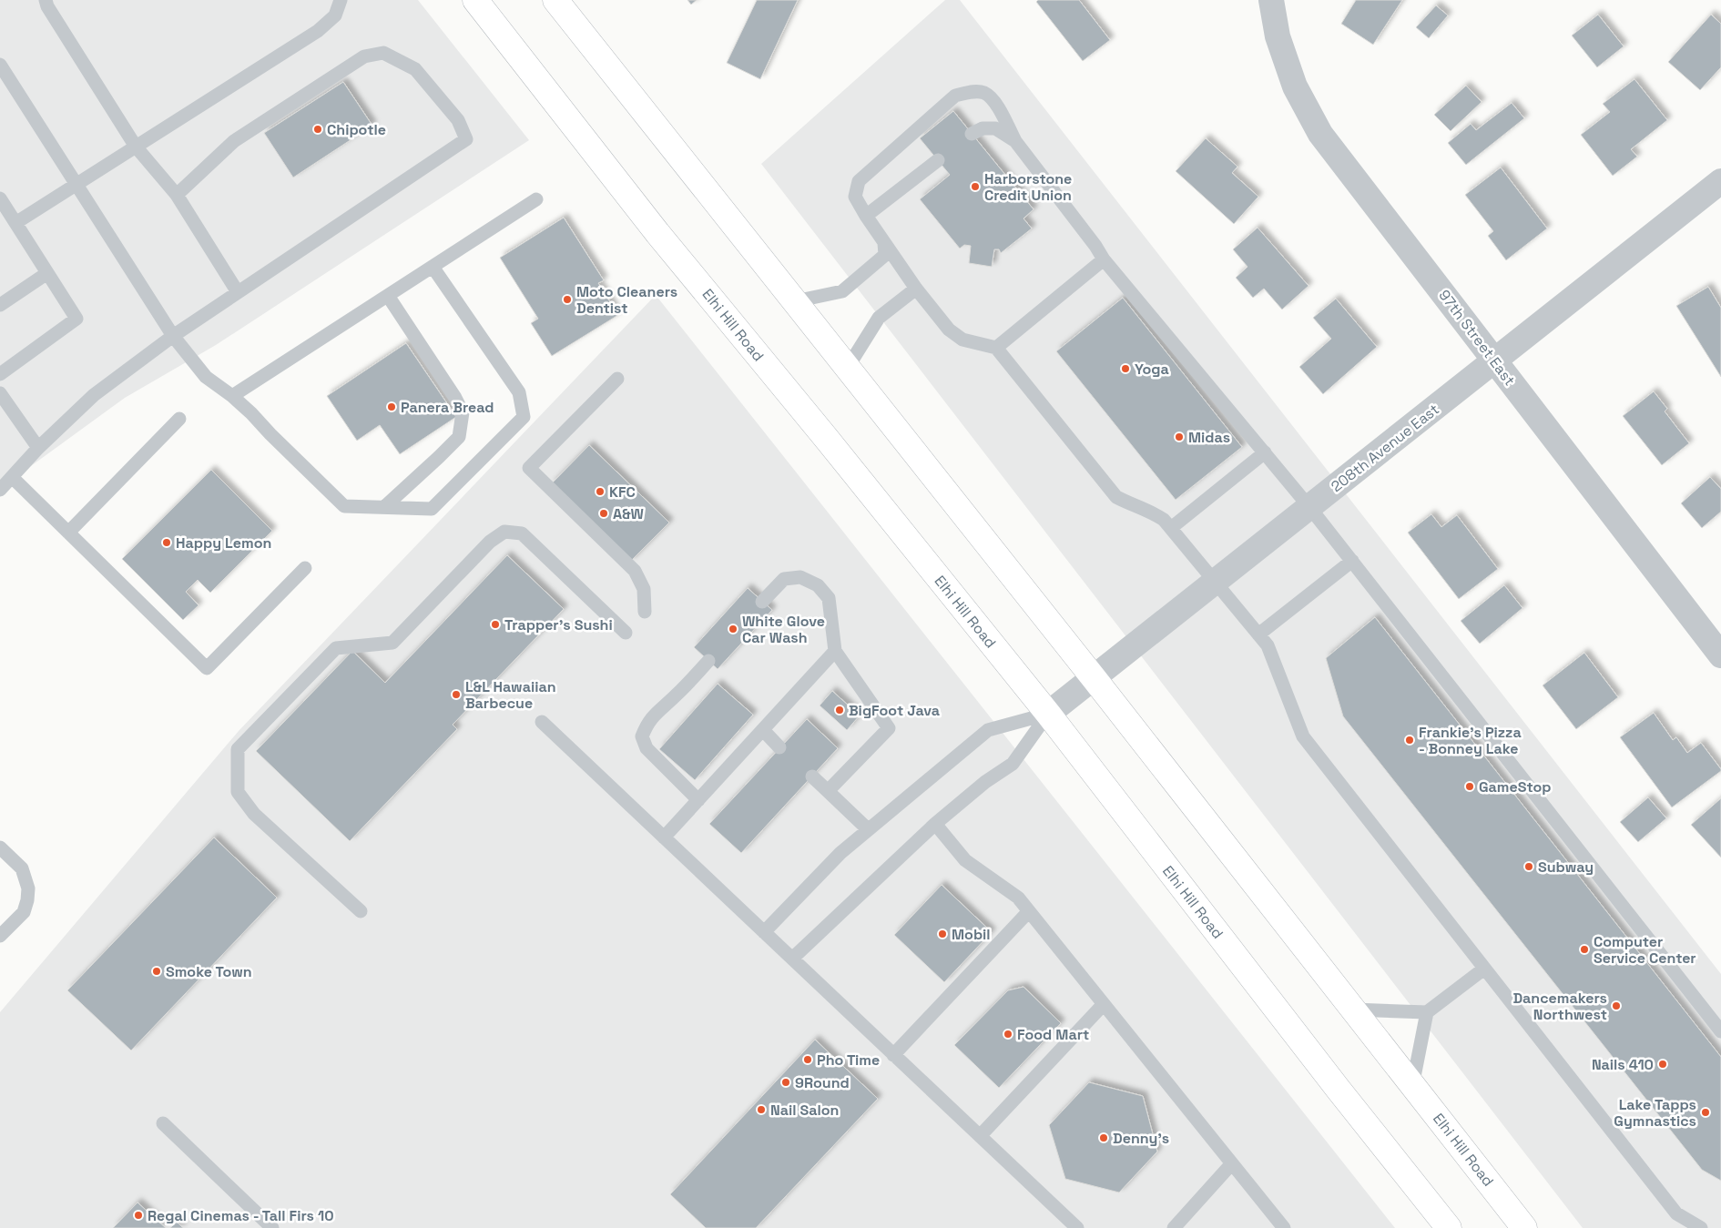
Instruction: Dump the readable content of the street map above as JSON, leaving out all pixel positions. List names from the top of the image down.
{
  "streets": {
    "main road": ["Elhi Hill Road"],
    "street": ["97th Street East", "208th Avenue East"]
  },
  "crossings": [
    ["Elhi Hill Road", "208th Avenue East"],
    ["97th Street East", "208th Avenue East"]
  ],
  "places": [
    "Chipotle",
    "Harborstone Credit Union",
    "Moto Cleaners Dentist",
    "Yoga",
    "Panera Bread",
    "Midas",
    "KFC",
    "A&W",
    "Happy Lemon",
    "Trapper's Sushi",
    "White Glove Car Wash",
    "L&L Hawaiian Barbecue",
    "BigFoot Java",
    "Frankie's Pizza - Bonney Lake",
    "GameStop",
    "Subway",
    "Mobil",
    "Computer Service Center",
    "Smoke Town",
    "Dancemakers Northwest",
    "Food Mart",
    "Pho Time",
    "Nails 410",
    "9Round",
    "Nail Salon",
    "Lake Tapps Gymnastics",
    "Denny's",
    "Regal Cinemas - Tall Firs 10"
  ]
}
